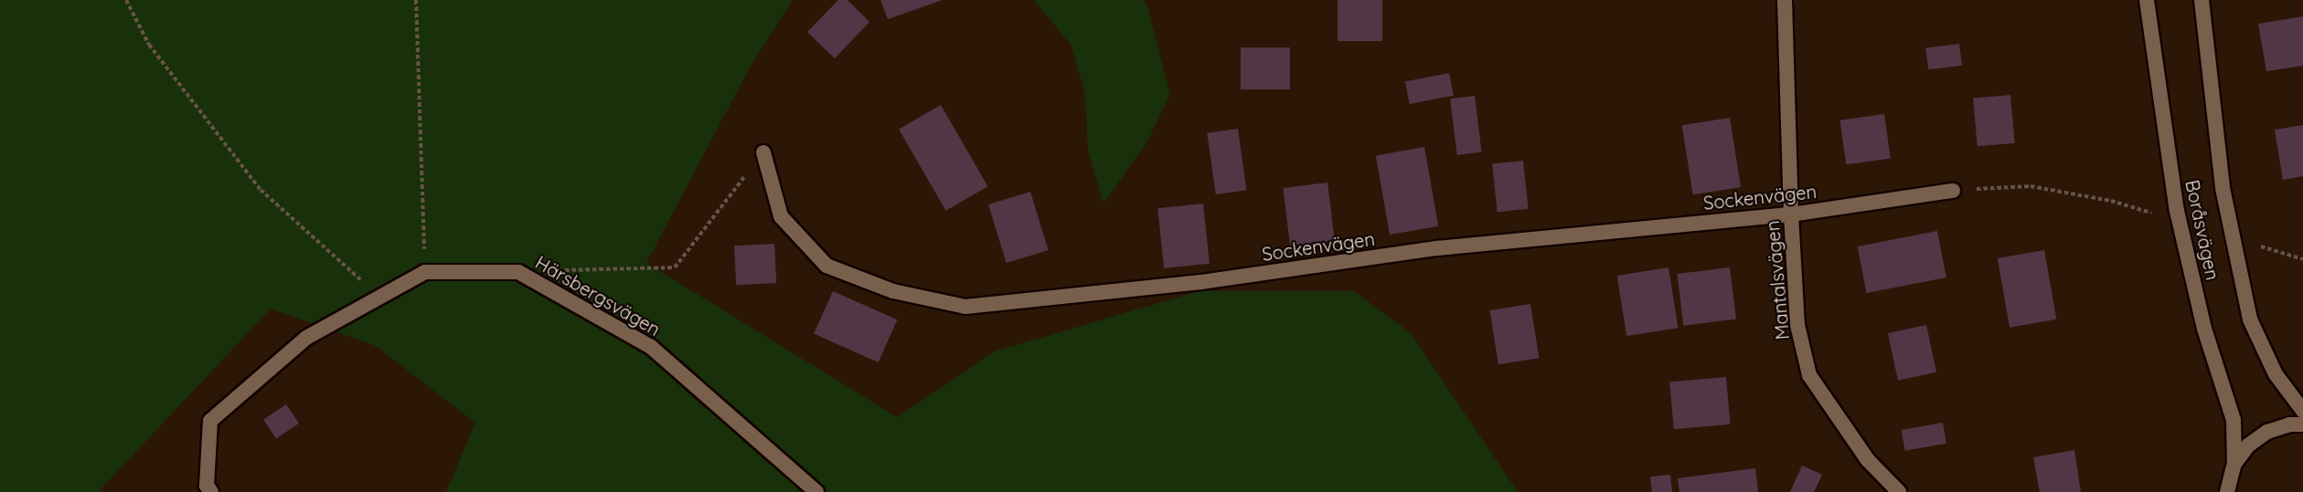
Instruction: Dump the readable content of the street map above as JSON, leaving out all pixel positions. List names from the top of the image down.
{
  "streets": {
    "street": [
      "Sockenvägen",
      "Boråsvägen",
      "Mantalsvägen",
      "Härsbergsvägen"
    ]
  },
  "crossings": [
    ["Sockenvägen", "Mantalsvägen"]
  ]
}
